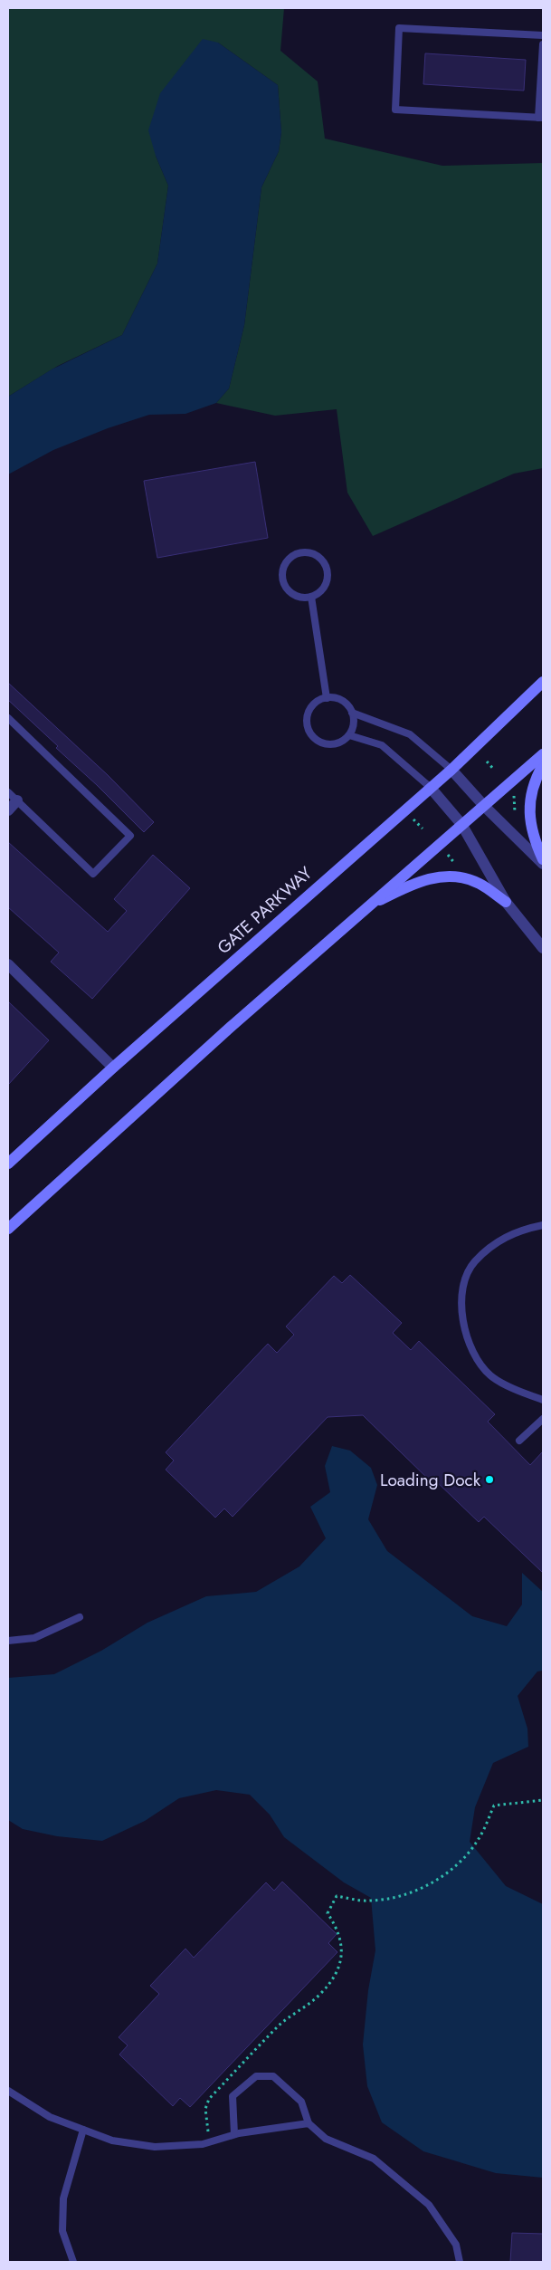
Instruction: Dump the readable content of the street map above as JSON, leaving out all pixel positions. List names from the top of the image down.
{
  "streets": {
    "main road": ["GATE PARKWAY"]
  },
  "places": ["Loading Dock"]
}
